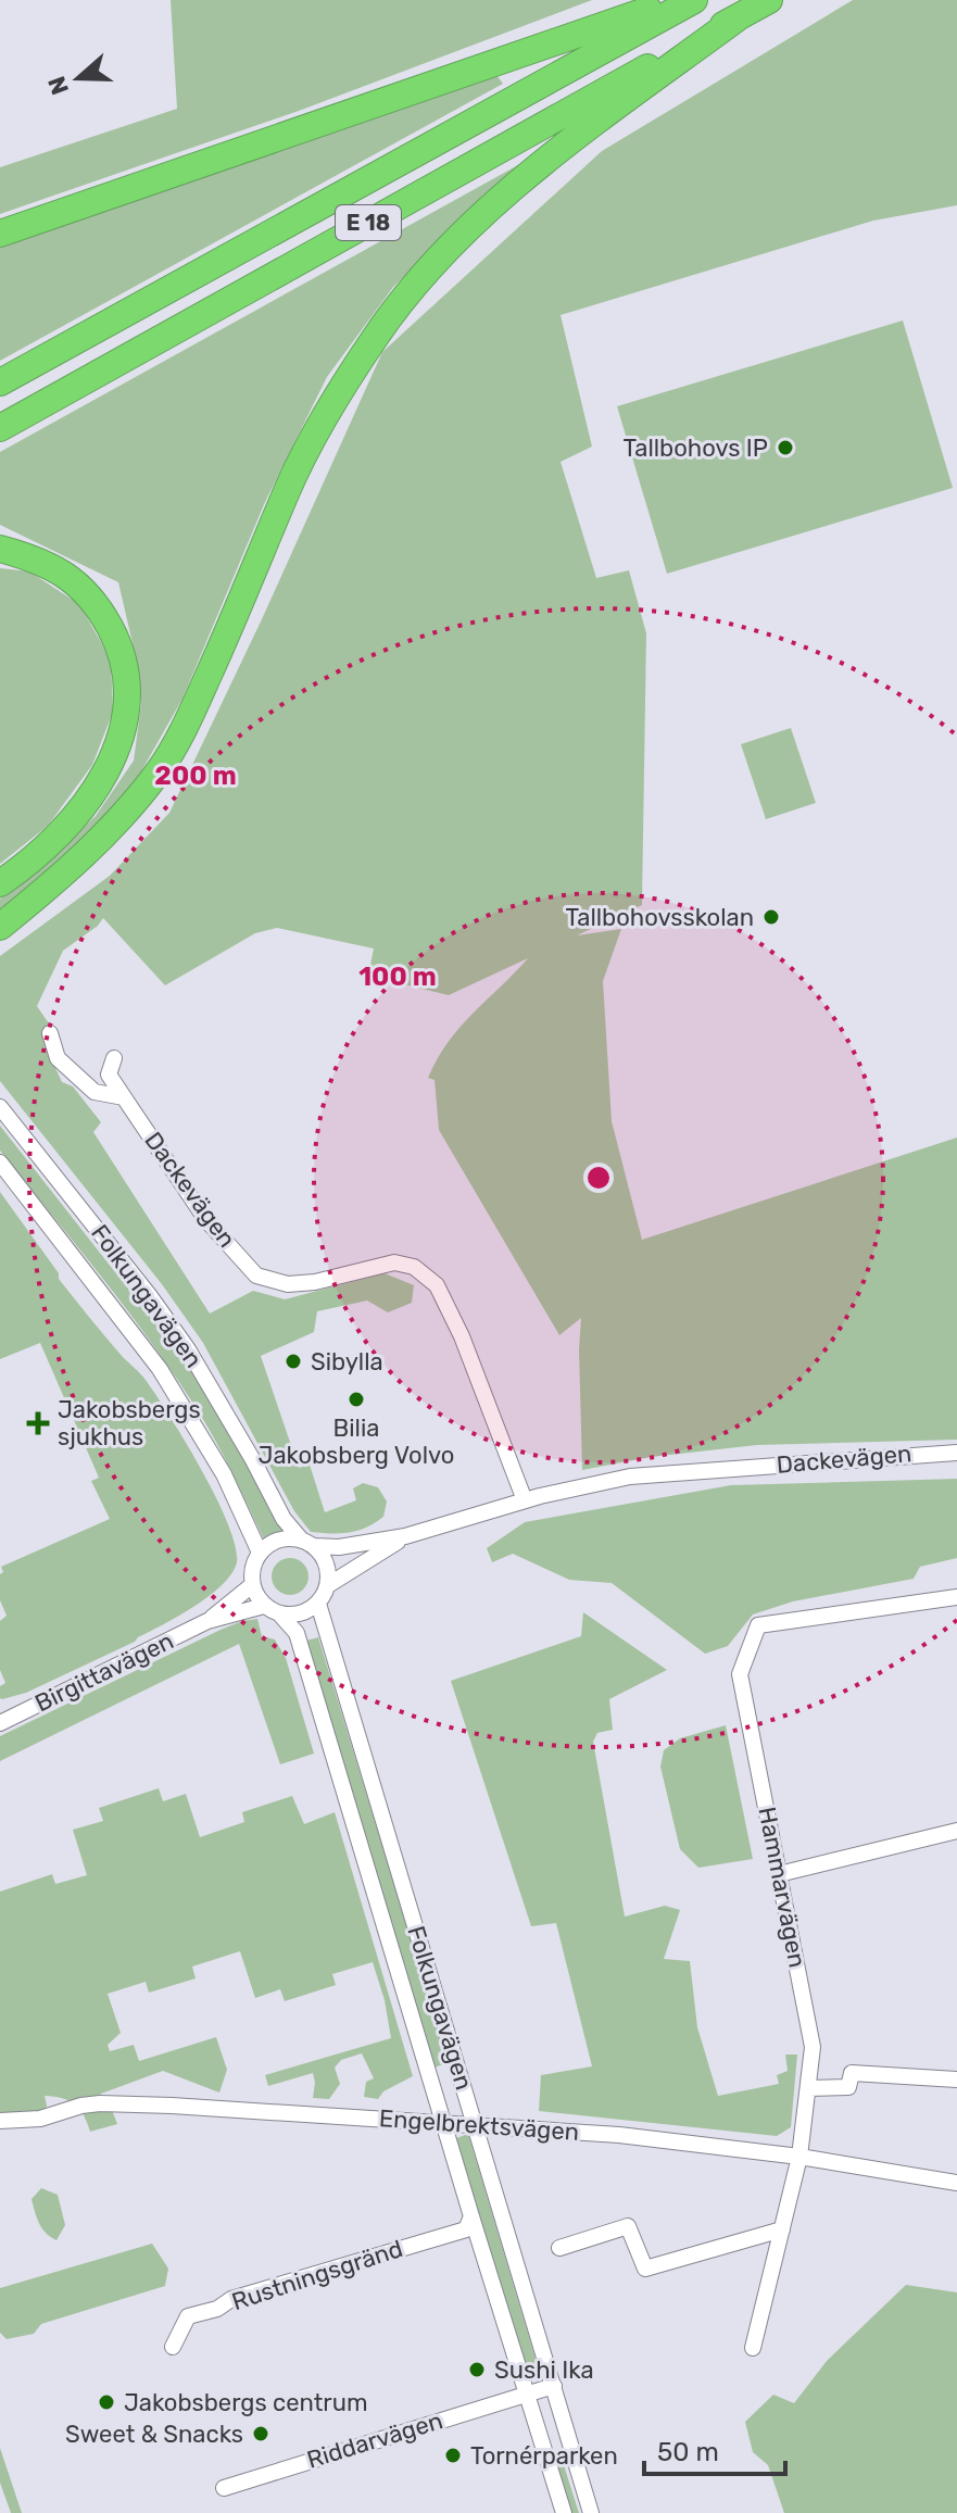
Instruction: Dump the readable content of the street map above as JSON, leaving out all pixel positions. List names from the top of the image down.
{
  "streets": {
    "highway": ["E 18"],
    "street": [
      "Dackevägen",
      "Folkungavägen",
      "Birgittavägen",
      "Hammarvägen",
      "Engelbrektsvägen",
      "Rustningsgränd",
      "Riddarvägen"
    ]
  },
  "crossings": [
    ["Dackevägen", "Folkungavägen"],
    ["Dackevägen", "Birgittavägen"],
    ["Folkungavägen", "Birgittavägen"],
    ["Folkungavägen", "Engelbrektsvägen"],
    ["Folkungavägen", "Rustningsgränd"],
    ["Folkungavägen", "Riddarvägen"],
    ["Hammarvägen", "Engelbrektsvägen"]
  ],
  "places": {
    "other": [
      "Tallbohovs IP",
      "Tallbohovsskolan",
      "Sibylla",
      "Bilia Jakobsberg Volvo",
      "Sushi Ika",
      "Jakobsbergs centrum",
      "Sweet & Snacks",
      "Tornérparken"
    ],
    "health": ["Jakobsbergs sjukhus"]
  },
  "scale_bar": "50 m",
  "north": "left",
  "rings": ["200 m", "100 m"]
}
